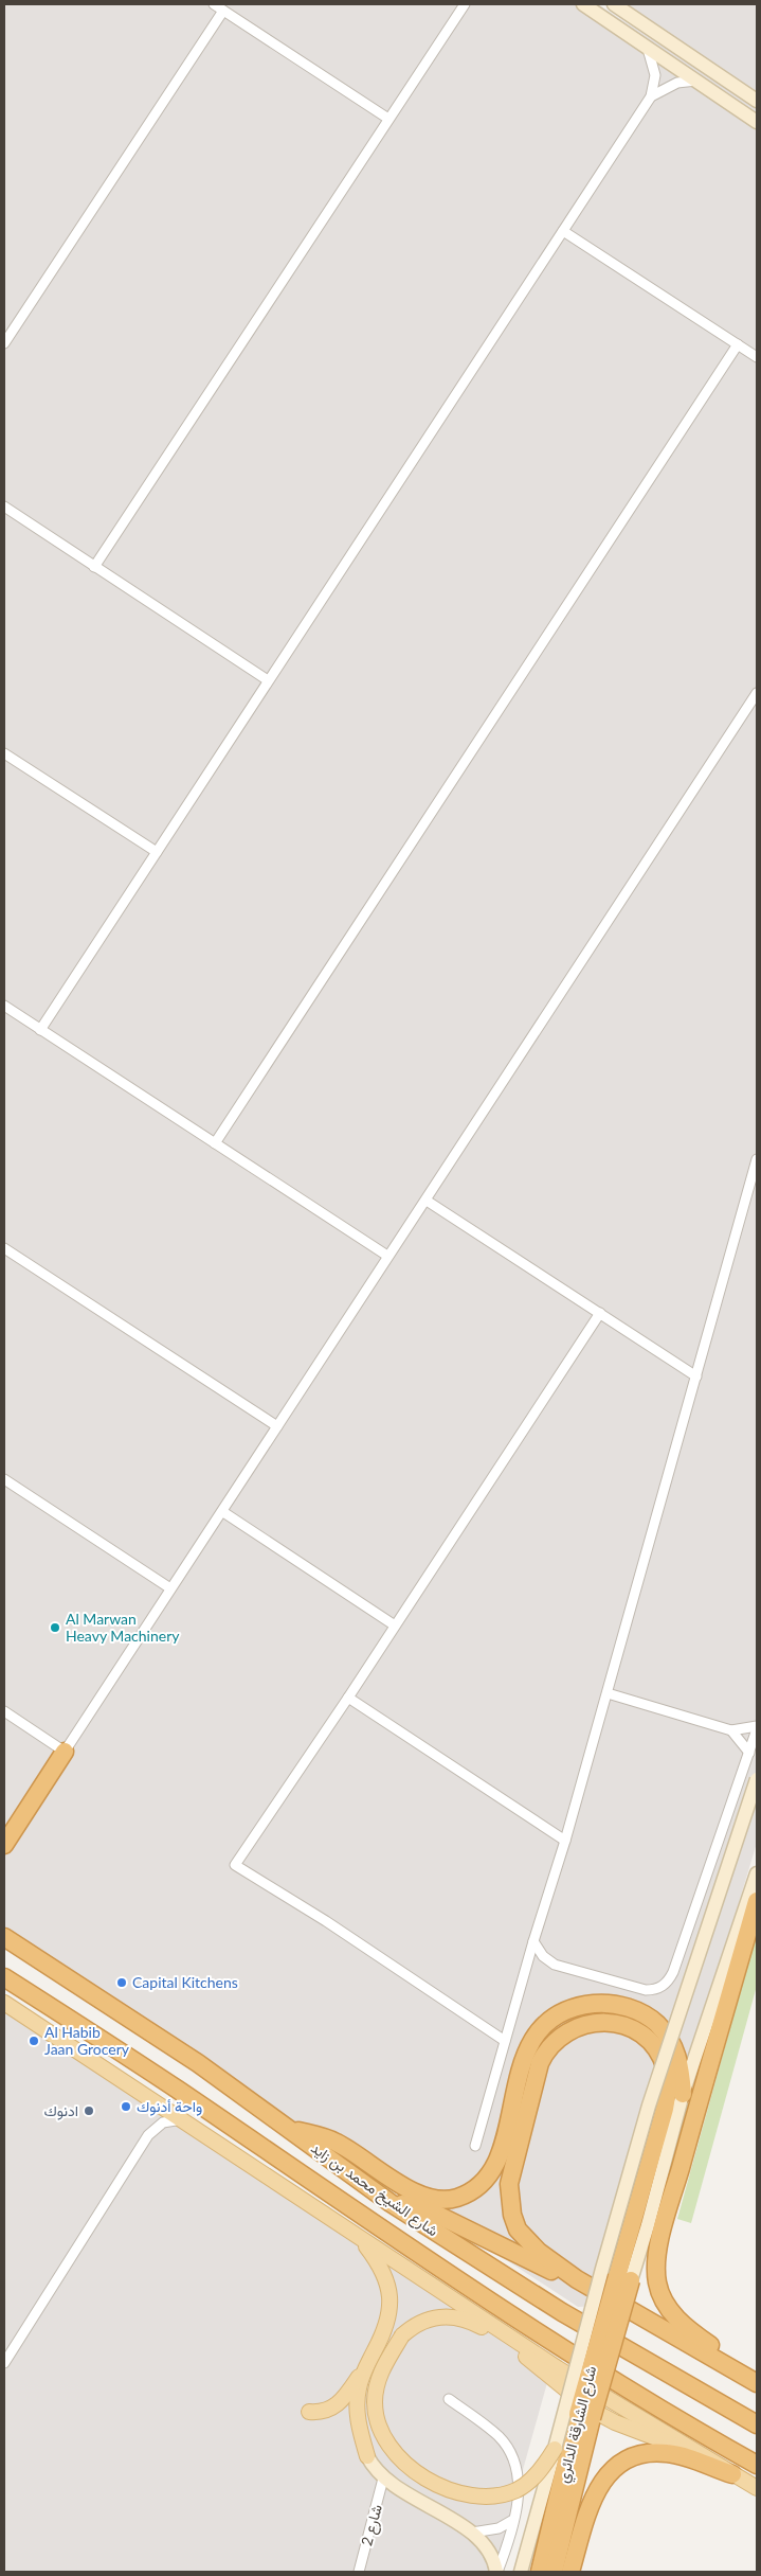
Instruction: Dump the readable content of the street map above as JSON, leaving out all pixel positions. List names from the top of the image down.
{
  "streets": {
    "highway": ["شارع الشيخ محمد بن زايد", "شارع الشارقة الدائري"],
    "street": ["شارع 2"]
  },
  "places": [
    "Al Marwan Heavy Machinery",
    "Capital Kitchens",
    "Al Habib Jaan Grocery",
    "واحة أدنوك",
    "ادنوك"
  ]
}
